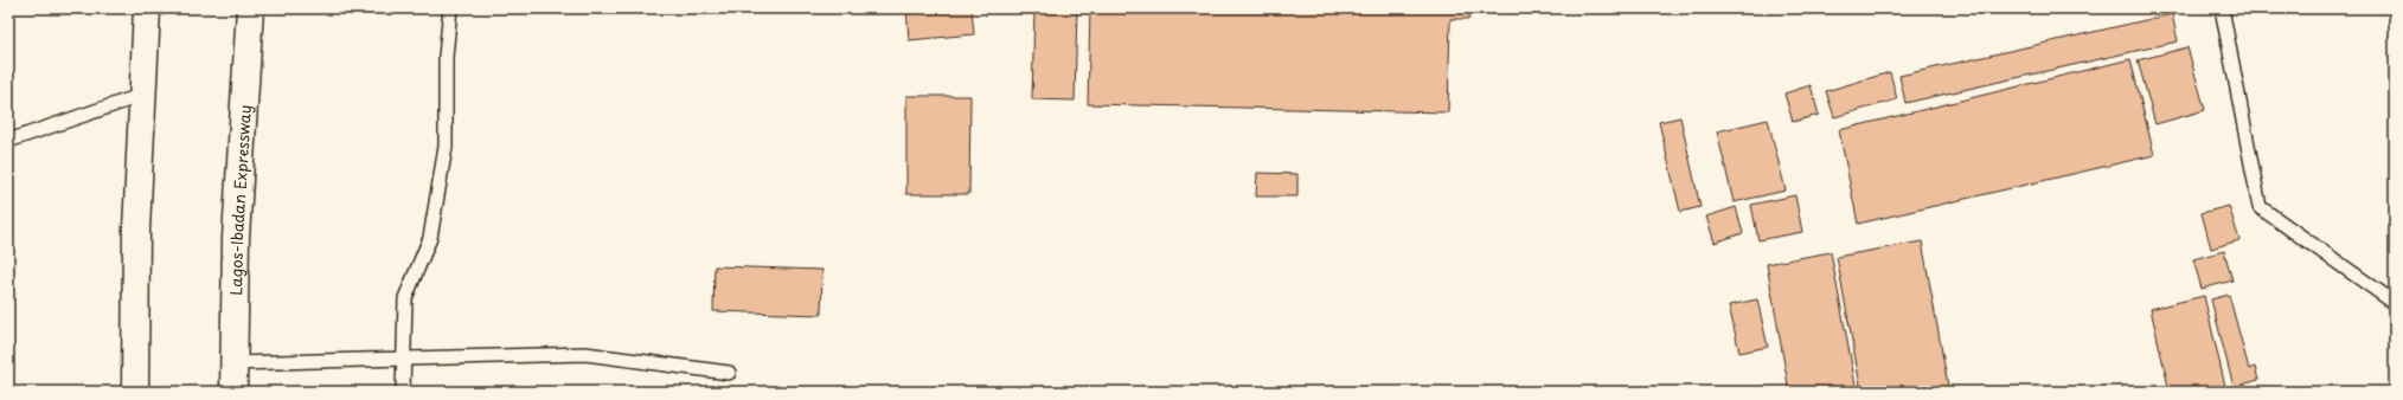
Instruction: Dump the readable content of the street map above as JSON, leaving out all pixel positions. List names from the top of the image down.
{
  "streets": {
    "highway": ["Lagos-Ibadan Expressway"]
  }
}
